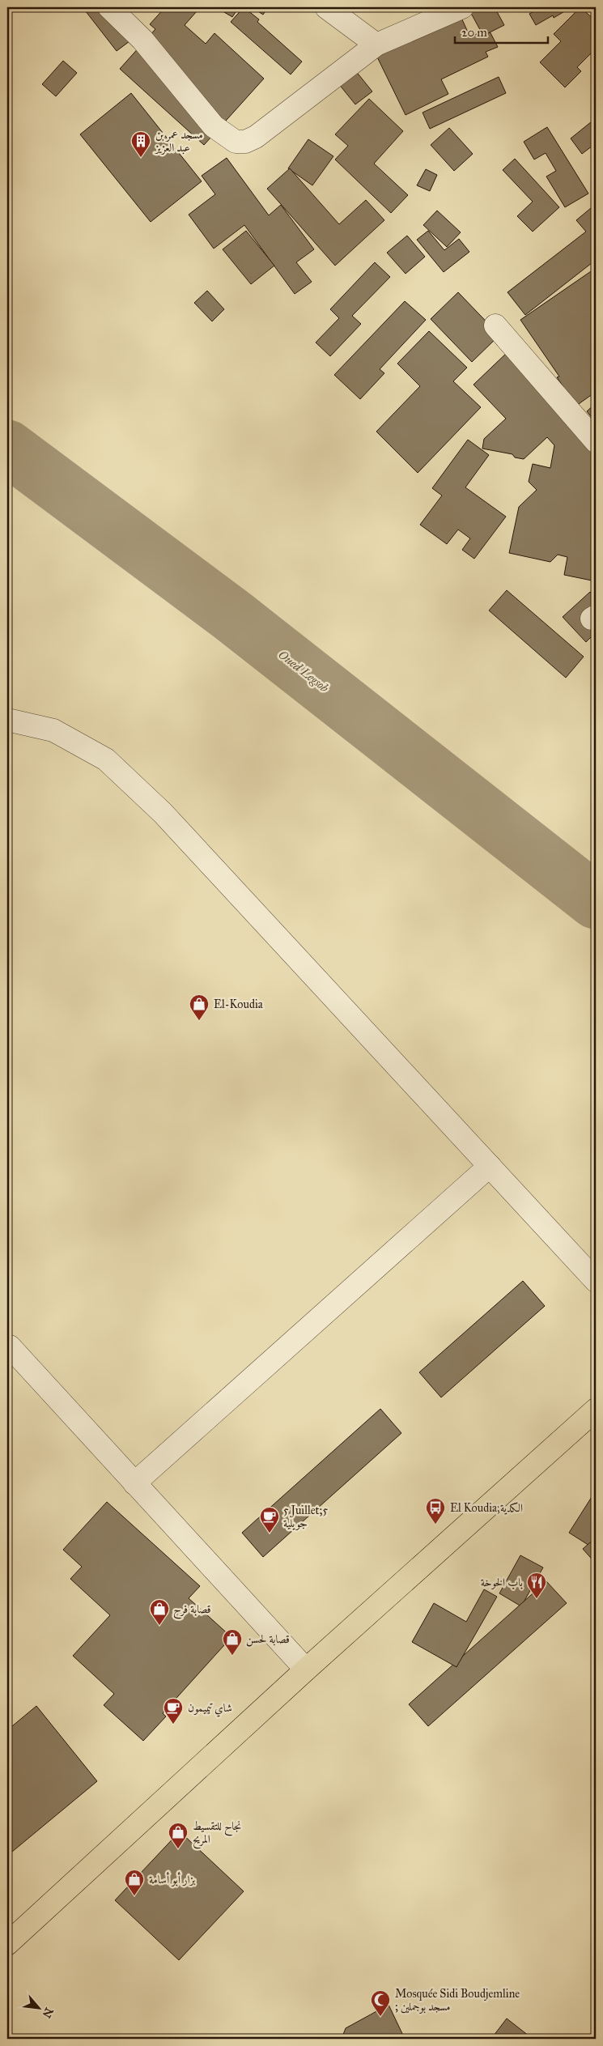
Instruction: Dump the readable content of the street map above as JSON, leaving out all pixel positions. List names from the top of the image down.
{
  "water": ["Oued Legsob"],
  "places": {
    "building": ["مسجد عمر بن عبد العزيز"],
    "shop": [
      "El-Koudia",
      "قصابة فرح",
      "قصابة لحسن",
      "نجاح للتقسيط المريح",
      "بزار أبو أسامة"
    ],
    "bus stop": ["El Koudia;الكدية"],
    "cafe": ["5 Juillet;5 جويلية", "شاي تيميمون"],
    "restaurant": ["باب الخوخة"],
    "mosque": ["Mosquée Sidi Boudjemline ; مسجد بوجملين"]
  },
  "scale_bar": "20 m",
  "north": "bottom right"
}
